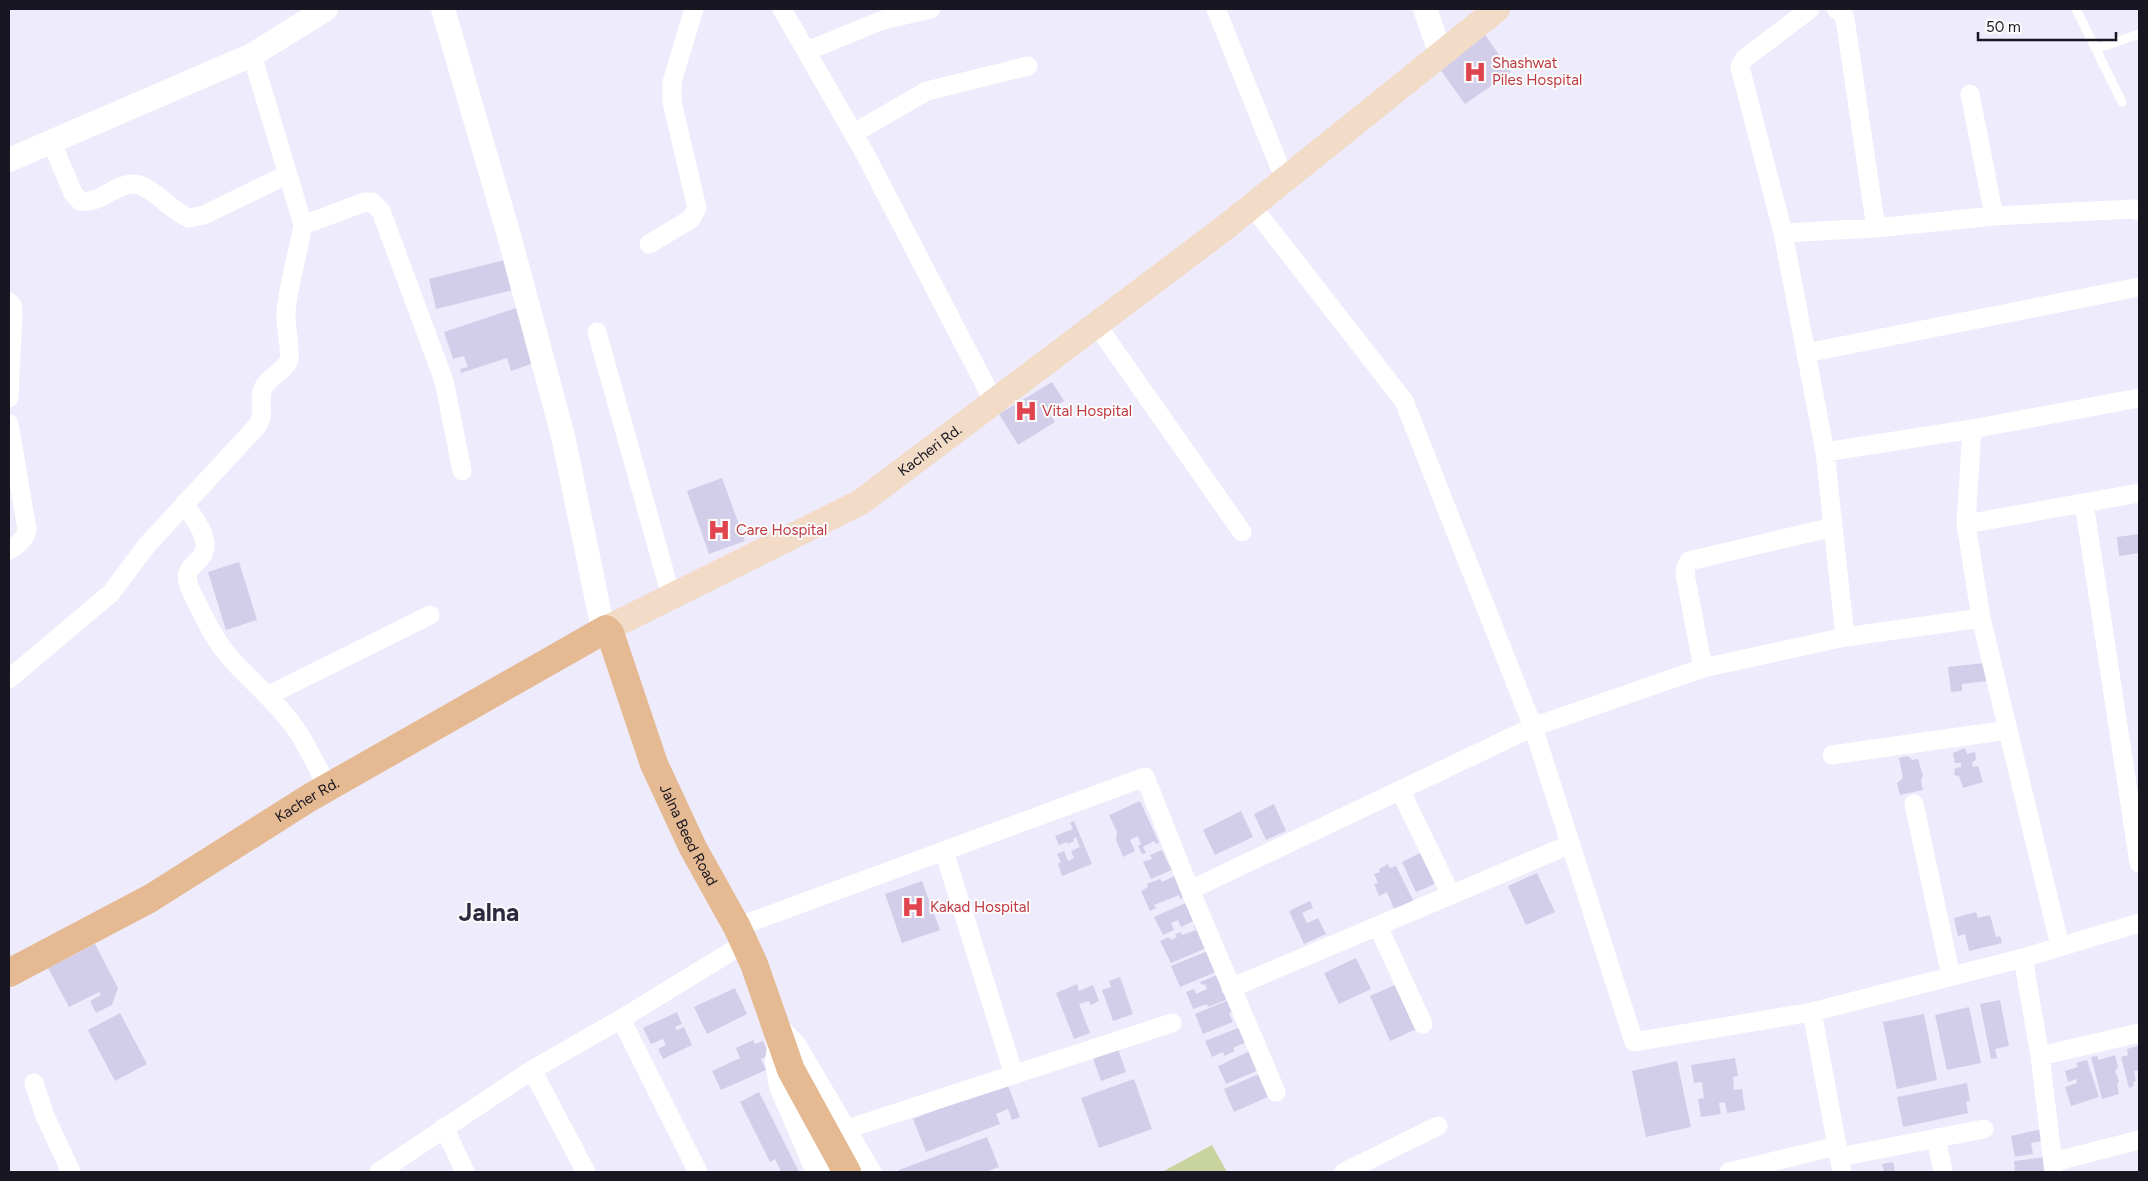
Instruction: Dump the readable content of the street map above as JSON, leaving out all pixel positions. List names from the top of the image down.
{
  "streets": {
    "main road": ["Kacheri Rd.", "Kacher Rd.", "Jalna Beed Road"]
  },
  "crossings": [
    ["Kacheri Rd.", "Kacher Rd."],
    ["Kacheri Rd.", "Jalna Beed Road"],
    ["Kacher Rd.", "Jalna Beed Road"]
  ],
  "districts": ["Jalna"],
  "places": {
    "hospital": [
      "Shashwat Piles Hospital",
      "Vital Hospital",
      "Care Hospital",
      "Kakad Hospital"
    ]
  },
  "scale_bar": "50 m"
}
